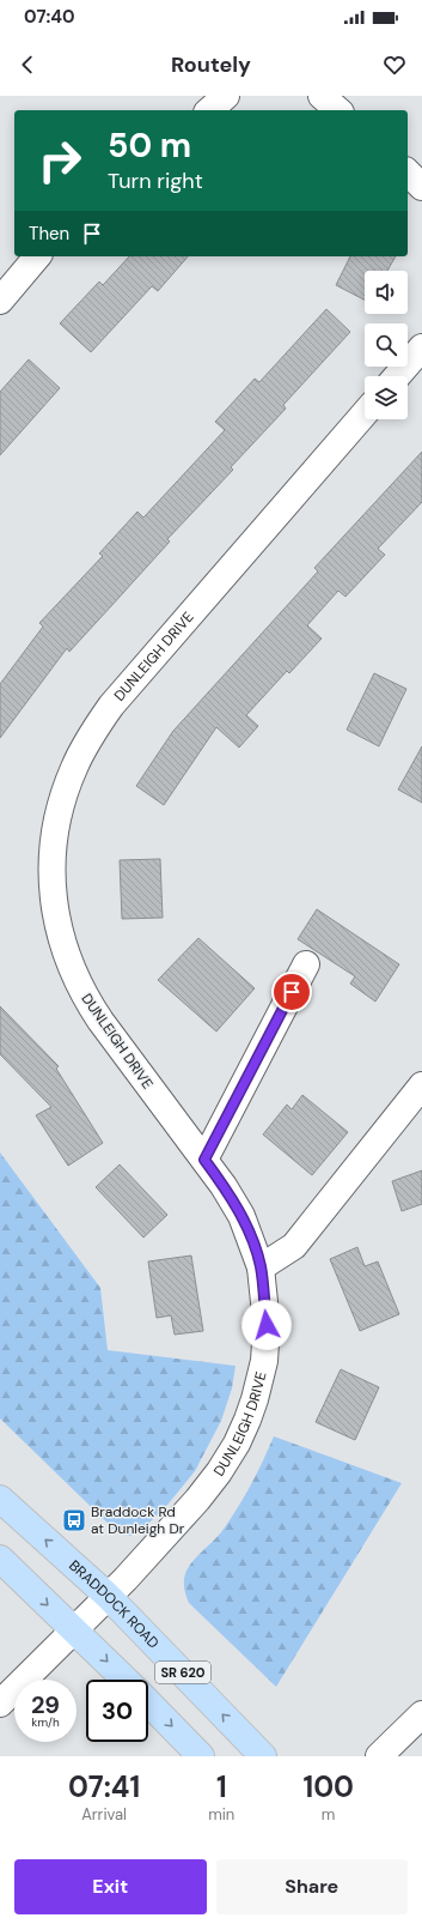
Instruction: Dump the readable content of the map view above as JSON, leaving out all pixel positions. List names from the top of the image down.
{
  "streets": {
    "main road": ["BRADDOCK ROAD", "SR 620"],
    "street": ["DUNLEIGH DRIVE"]
  },
  "crossings": [
    ["DUNLEIGH DRIVE", "BRADDOCK ROAD"],
    ["DUNLEIGH DRIVE", "SR 620"]
  ],
  "places": {
    "bus stop": ["Braddock Rd at Dunleigh Dr"]
  },
  "page": {
    "status": "07:40",
    "header": "Routely",
    "turn": ["50 m", "Turn right"],
    "then": "Then",
    "speed": "29 km/h",
    "limit": "30",
    "eta": [
      "07:41",
      "Arrival",
      "1",
      "min",
      "100",
      "m"
    ],
    "buttons": ["Exit", "Share"]
  }
}
